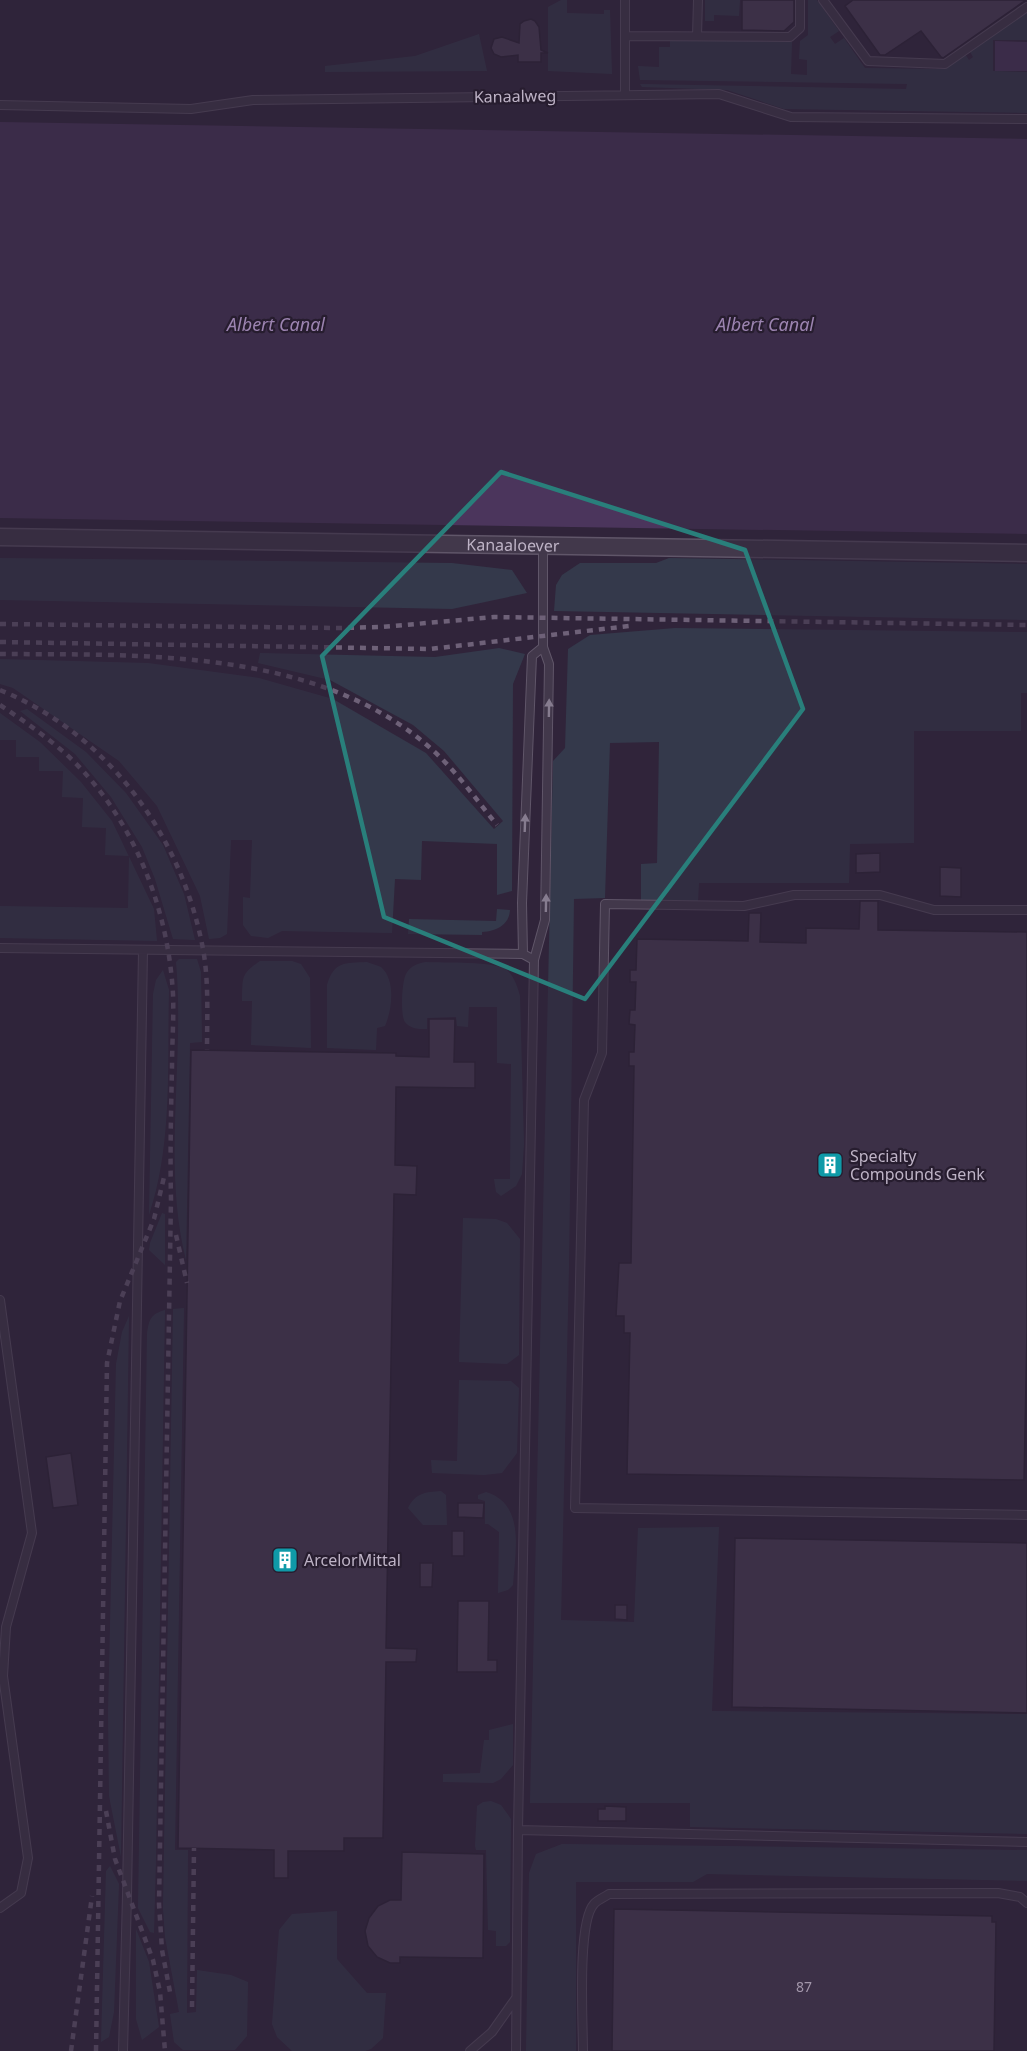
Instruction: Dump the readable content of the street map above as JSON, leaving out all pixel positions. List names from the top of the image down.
{
  "streets": {
    "street": ["Kanaaloever"],
    "lane": ["Kanaalweg"]
  },
  "water": ["Albert Canal"],
  "places": {
    "building": ["Specialty Compounds Genk", "ArcelorMittal"]
  },
  "house_numbers": ["87"]
}
